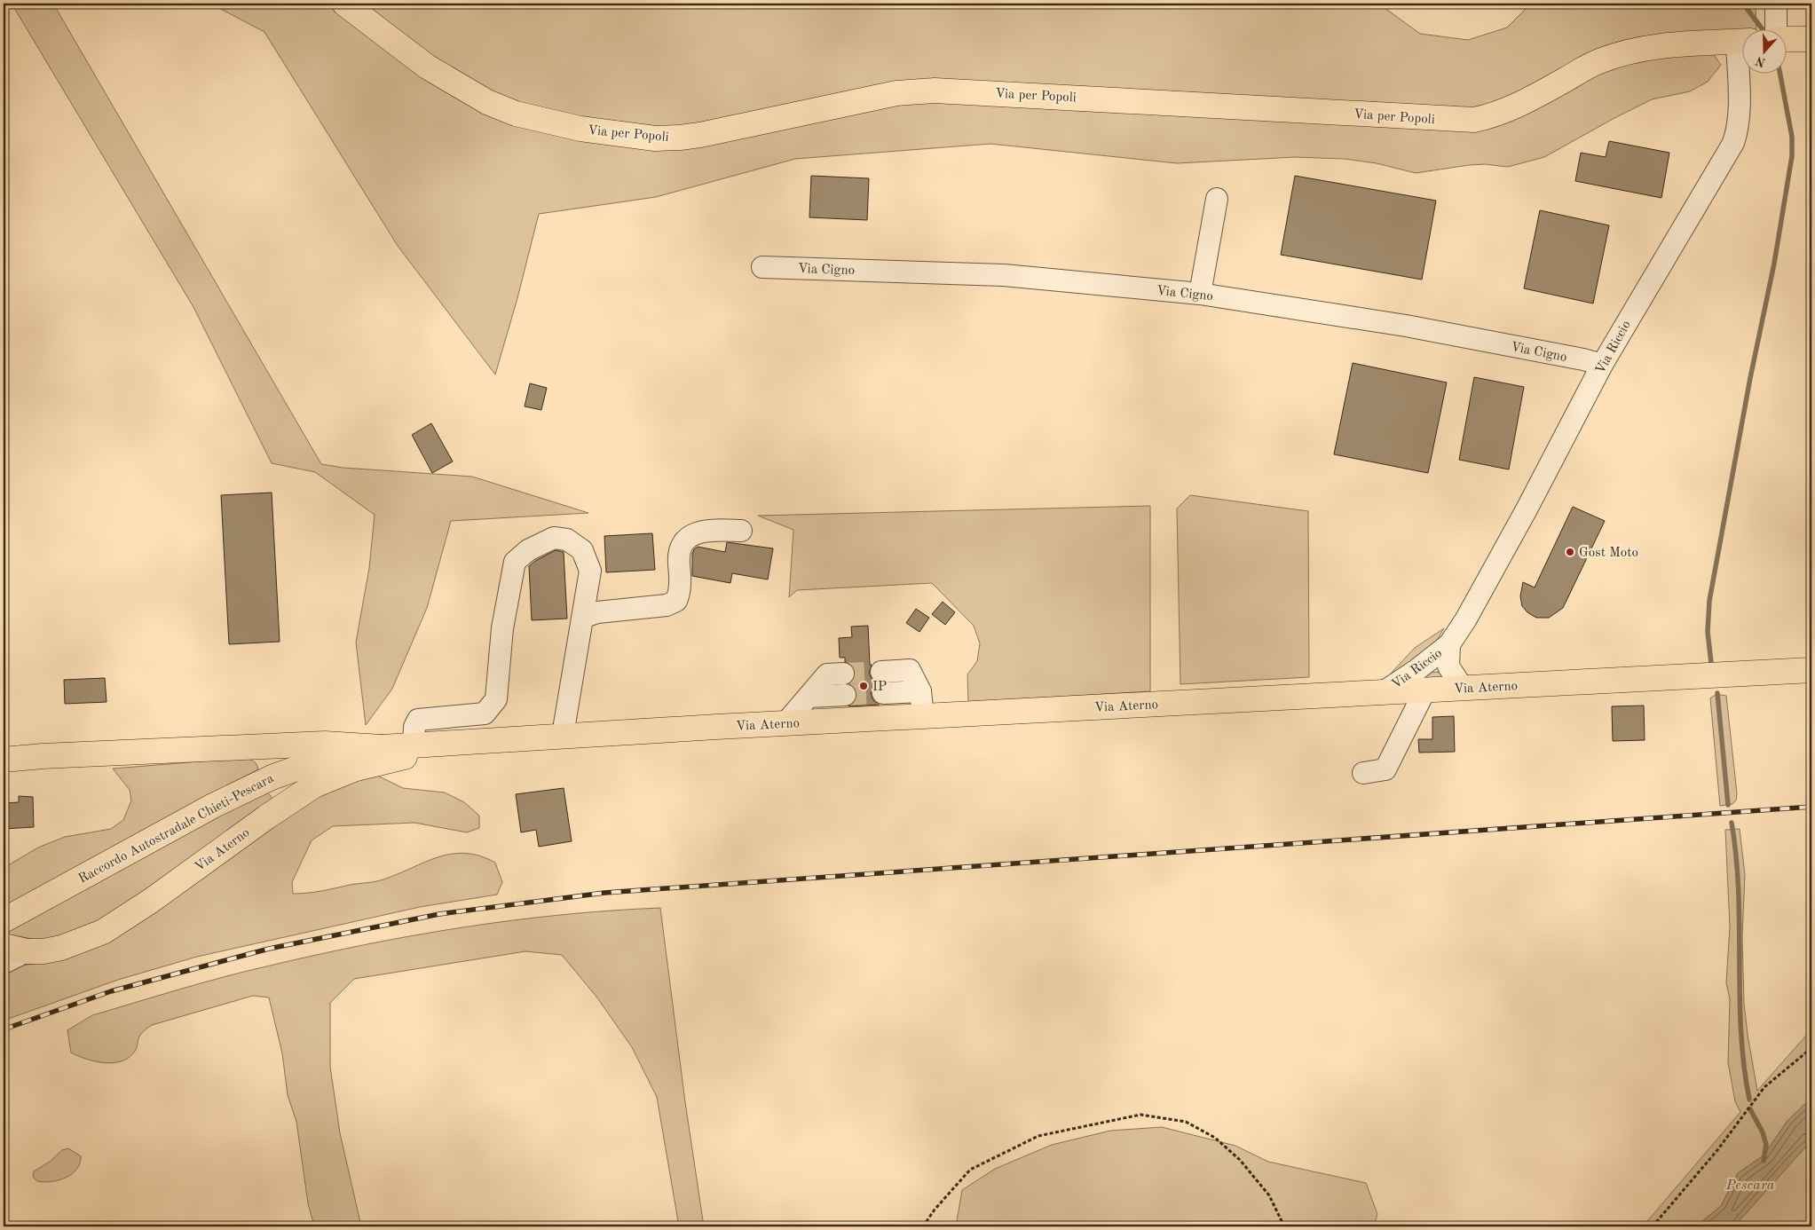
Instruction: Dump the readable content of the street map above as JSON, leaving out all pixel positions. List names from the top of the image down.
{
  "streets": {
    "main road": ["Via per Popoli", "Via Aterno", "Raccordo Autostradale Chieti-Pescara"],
    "street": ["Via Cigno", "Via Riccio"]
  },
  "crossings": [
    ["Via Cigno", "Via Riccio"],
    ["Via Riccio", "Via Aterno"],
    ["Via Aterno", "Raccordo Autostradale Chieti-Pescara"]
  ],
  "water": ["Pescara"],
  "places": ["Gost Moto", "IP"],
  "north": "bottom"
}
